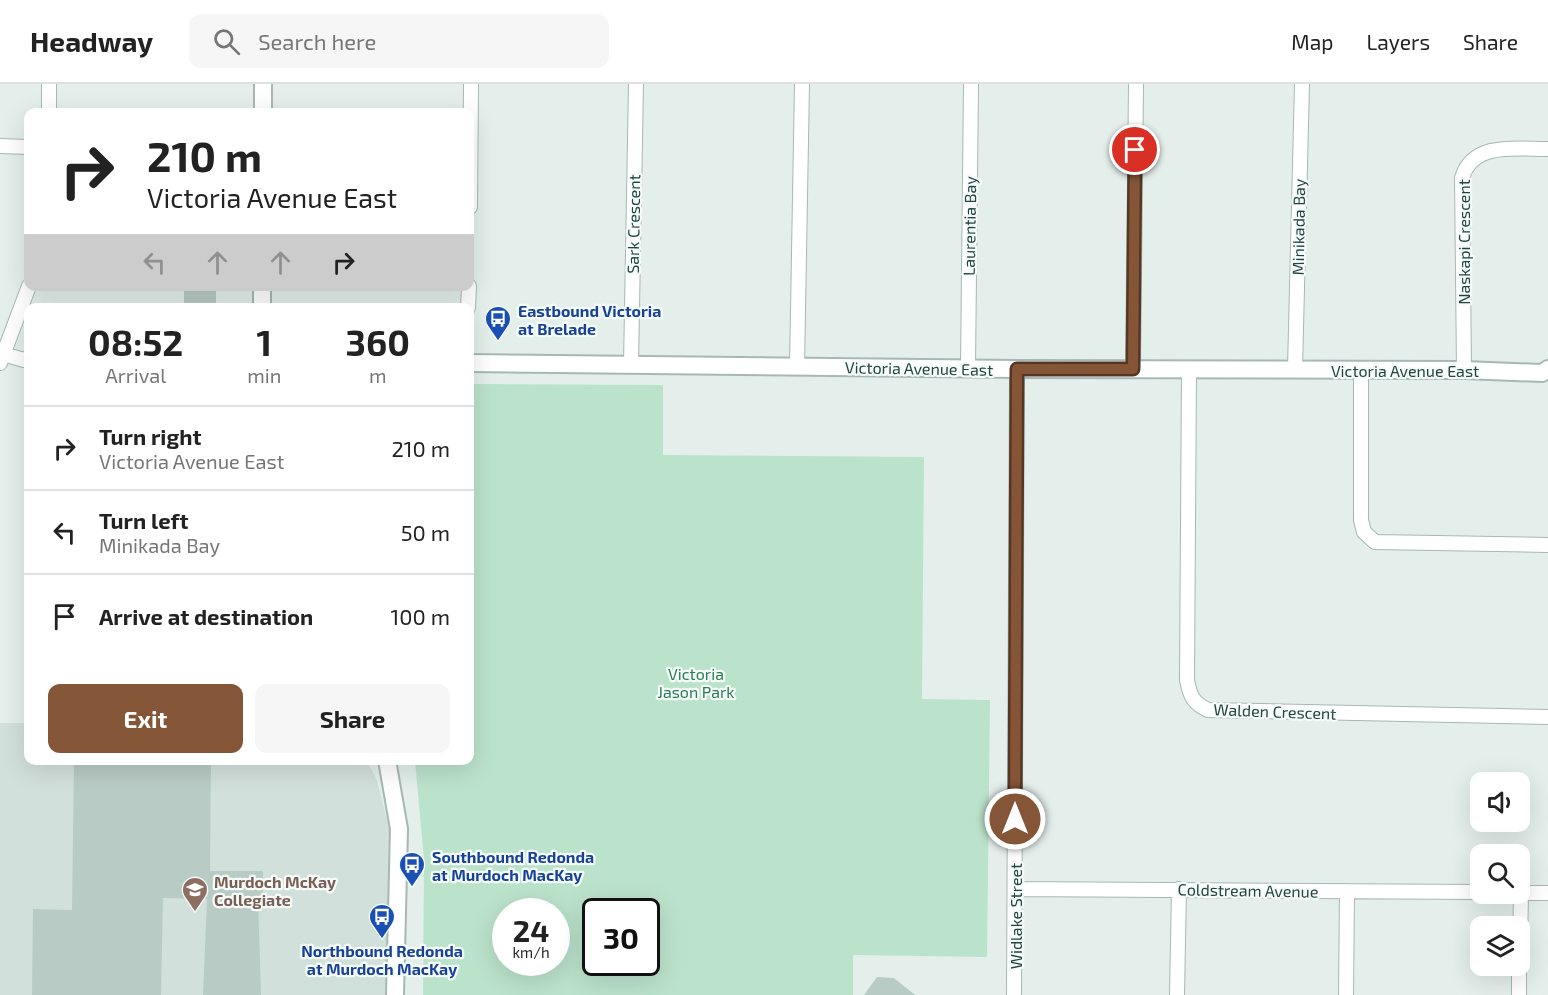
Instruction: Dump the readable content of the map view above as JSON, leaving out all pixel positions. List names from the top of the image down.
{
  "streets": {
    "street": [
      "Sark Crescent",
      "Laurentia Bay",
      "Minikada Bay",
      "Naskapi Crescent",
      "Victoria Avenue East",
      "Walden Crescent",
      "Coldstream Avenue",
      "Widlake Street"
    ]
  },
  "crossings": [
    ["Sark Crescent", "Victoria Avenue East"],
    ["Laurentia Bay", "Victoria Avenue East"],
    ["Minikada Bay", "Victoria Avenue East"],
    ["Naskapi Crescent", "Victoria Avenue East"],
    ["Victoria Avenue East", "Walden Crescent"],
    ["Victoria Avenue East", "Widlake Street"],
    ["Coldstream Avenue", "Widlake Street"]
  ],
  "parks": ["Victoria Jason Park"],
  "places": {
    "bus stop": ["Eastbound Victoria at Brelade", "Southbound Redonda at Murdoch MacKay", "Northbound Redonda at Murdoch MacKay"],
    "school or university": ["Murdoch McKay Collegiate"]
  },
  "page": {
    "header": "Headway",
    "search": "Search here",
    "nav": ["Map", "Layers", "Share"],
    "turn": ["210 m", "Victoria Avenue East"],
    "eta": [
      "08:52",
      "Arrival",
      "1",
      "min",
      "360",
      "m"
    ],
    "list": [
      {
        "name": "Turn right",
        "note": "Victoria Avenue East",
        "value": "210 m"
      },
      {
        "name": "Turn left",
        "note": "Minikada Bay",
        "value": "50 m"
      },
      {
        "name": "Arrive at destination",
        "value": "100 m"
      }
    ],
    "buttons": ["Exit", "Share"],
    "speed": "24 km/h",
    "limit": "30"
  }
}
